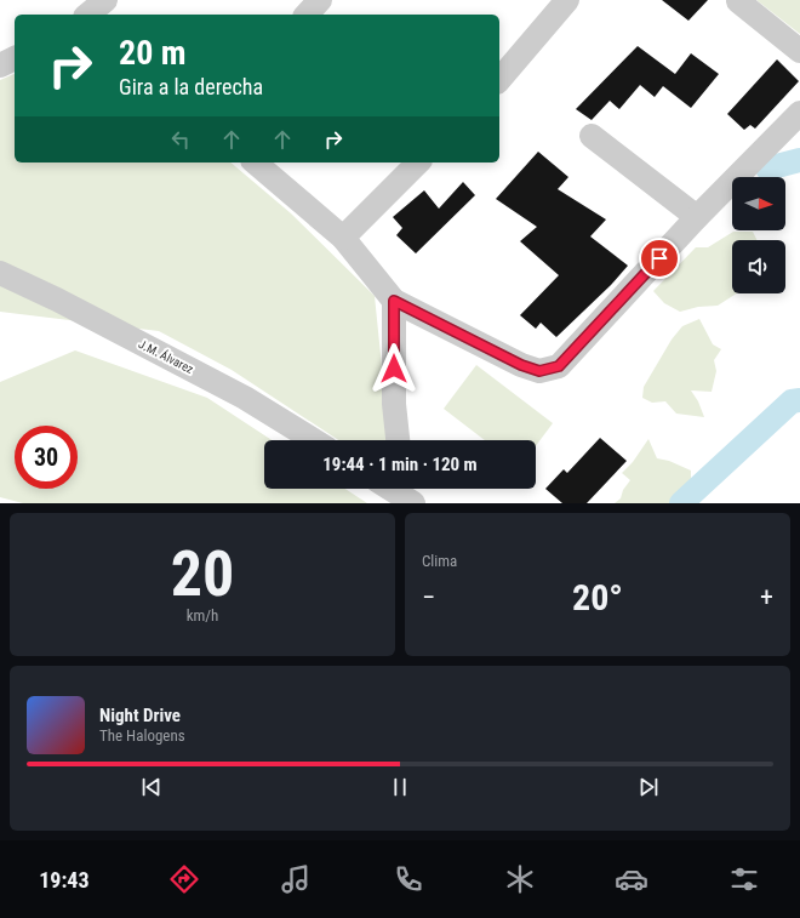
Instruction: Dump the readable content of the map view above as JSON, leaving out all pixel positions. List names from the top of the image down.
{
  "streets": {
    "street": ["J.M. Álvarez"]
  },
  "north": "right",
  "page": {
    "turn": ["20 m", "Gira a la derecha"],
    "limit": "30",
    "trip": "19:44 · 1 min · 120 m",
    "tile": [
      ["20", "km/h"],
      "Clima"
    ],
    "heat": ["−", "20°", "+"],
    "song": ["Night Drive", "The Halogens"],
    "tabs": "19:43"
  }
}
